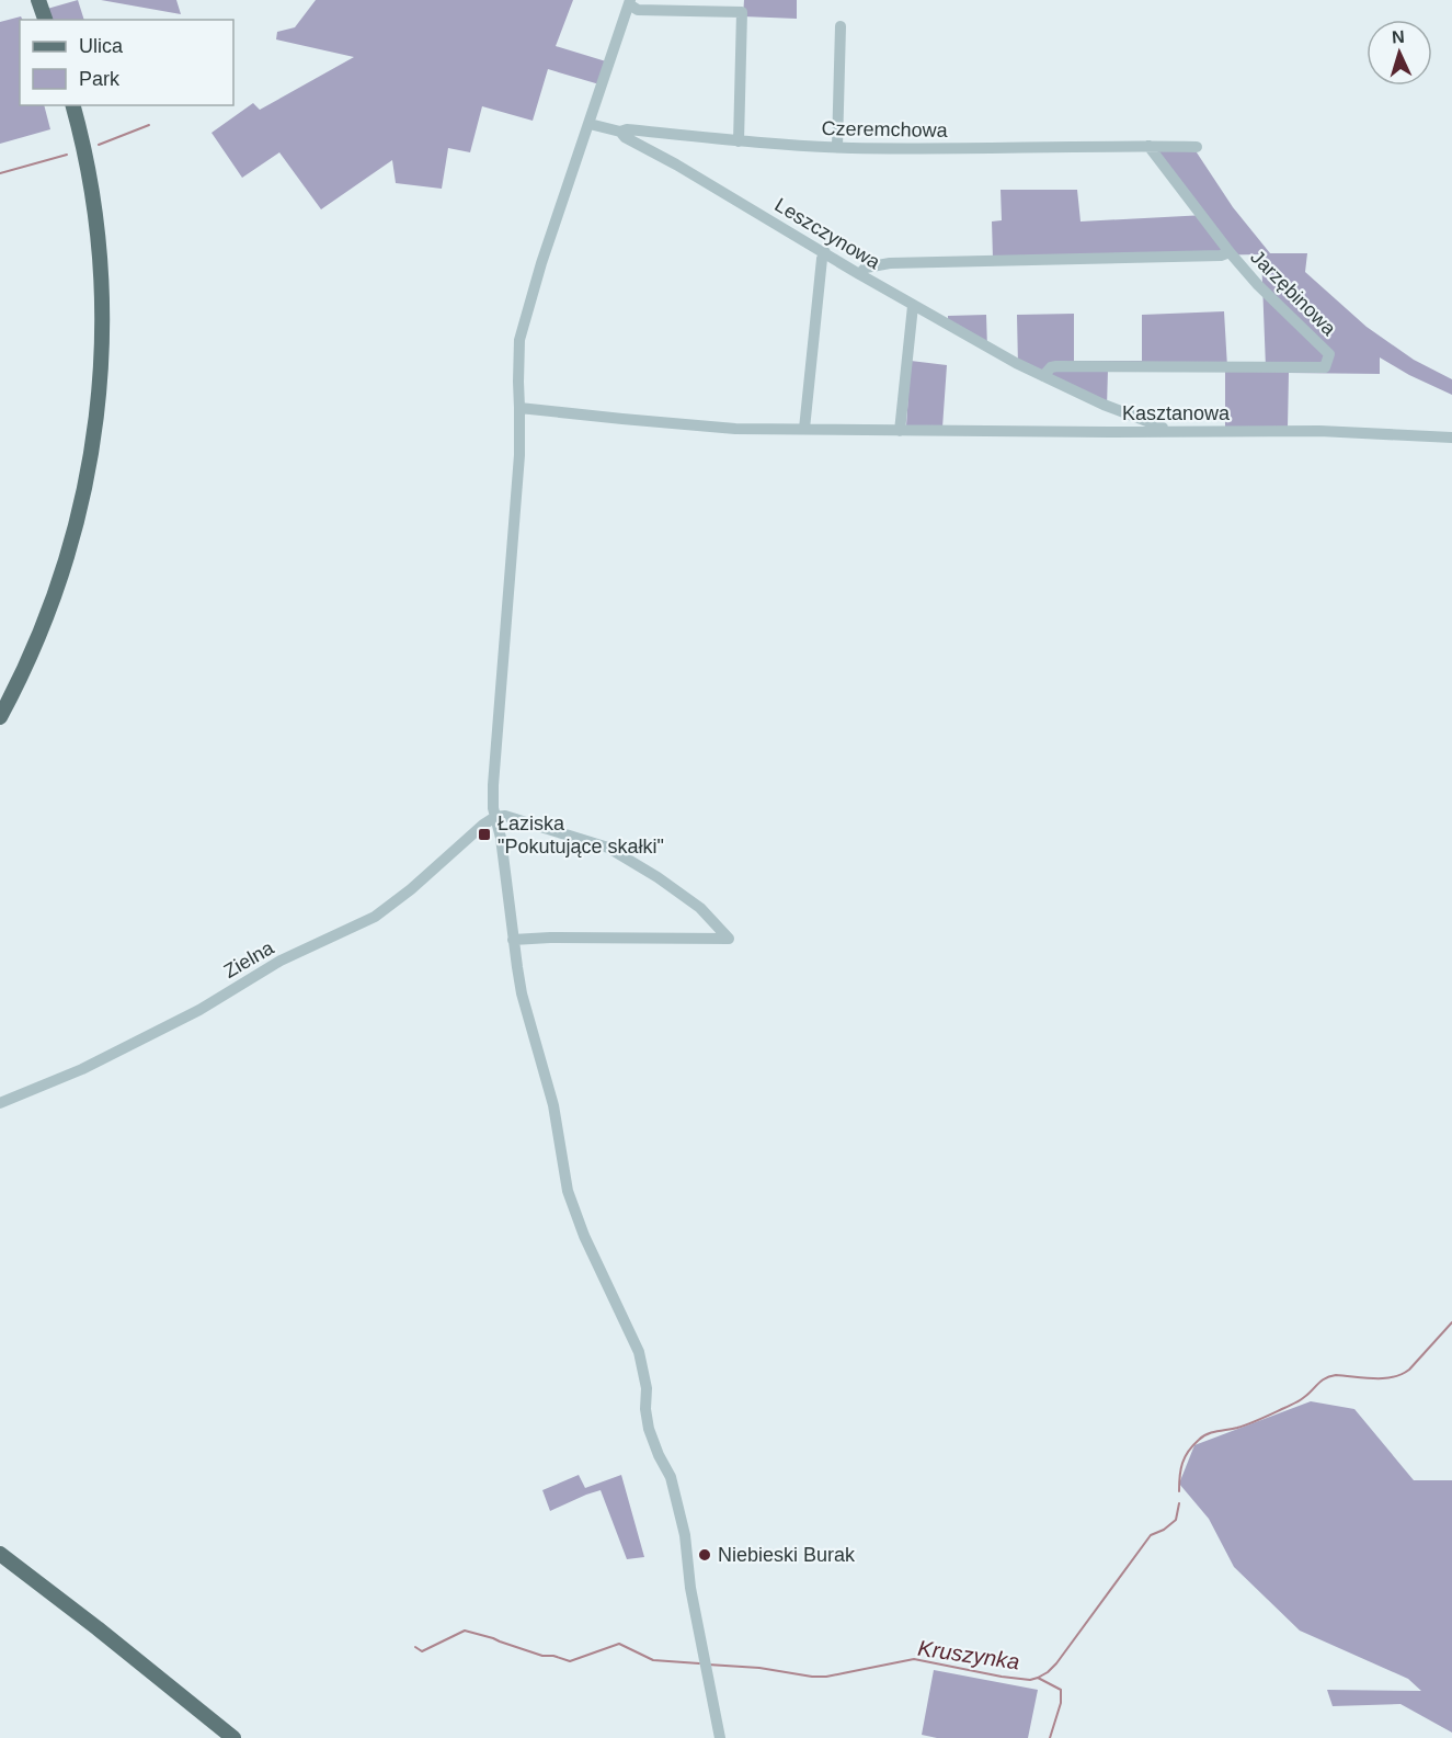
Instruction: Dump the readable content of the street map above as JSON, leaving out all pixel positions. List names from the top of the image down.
{
  "streets": {
    "street": [
      "Czeremchowa",
      "Leszczynowa",
      "Jarzębinowa",
      "Kasztanowa",
      "Zielna"
    ]
  },
  "crossings": [
    ["Czeremchowa", "Leszczynowa"],
    ["Leszczynowa", "Jarzębinowa"],
    ["Leszczynowa", "Kasztanowa"]
  ],
  "water": ["Kruszynka"],
  "places": {
    "transit": ["Łaziska \"Pokutujące skałki\""],
    "other": ["Niebieski Burak"]
  },
  "legend": ["Ulica", "Park"],
  "north": "top"
}
